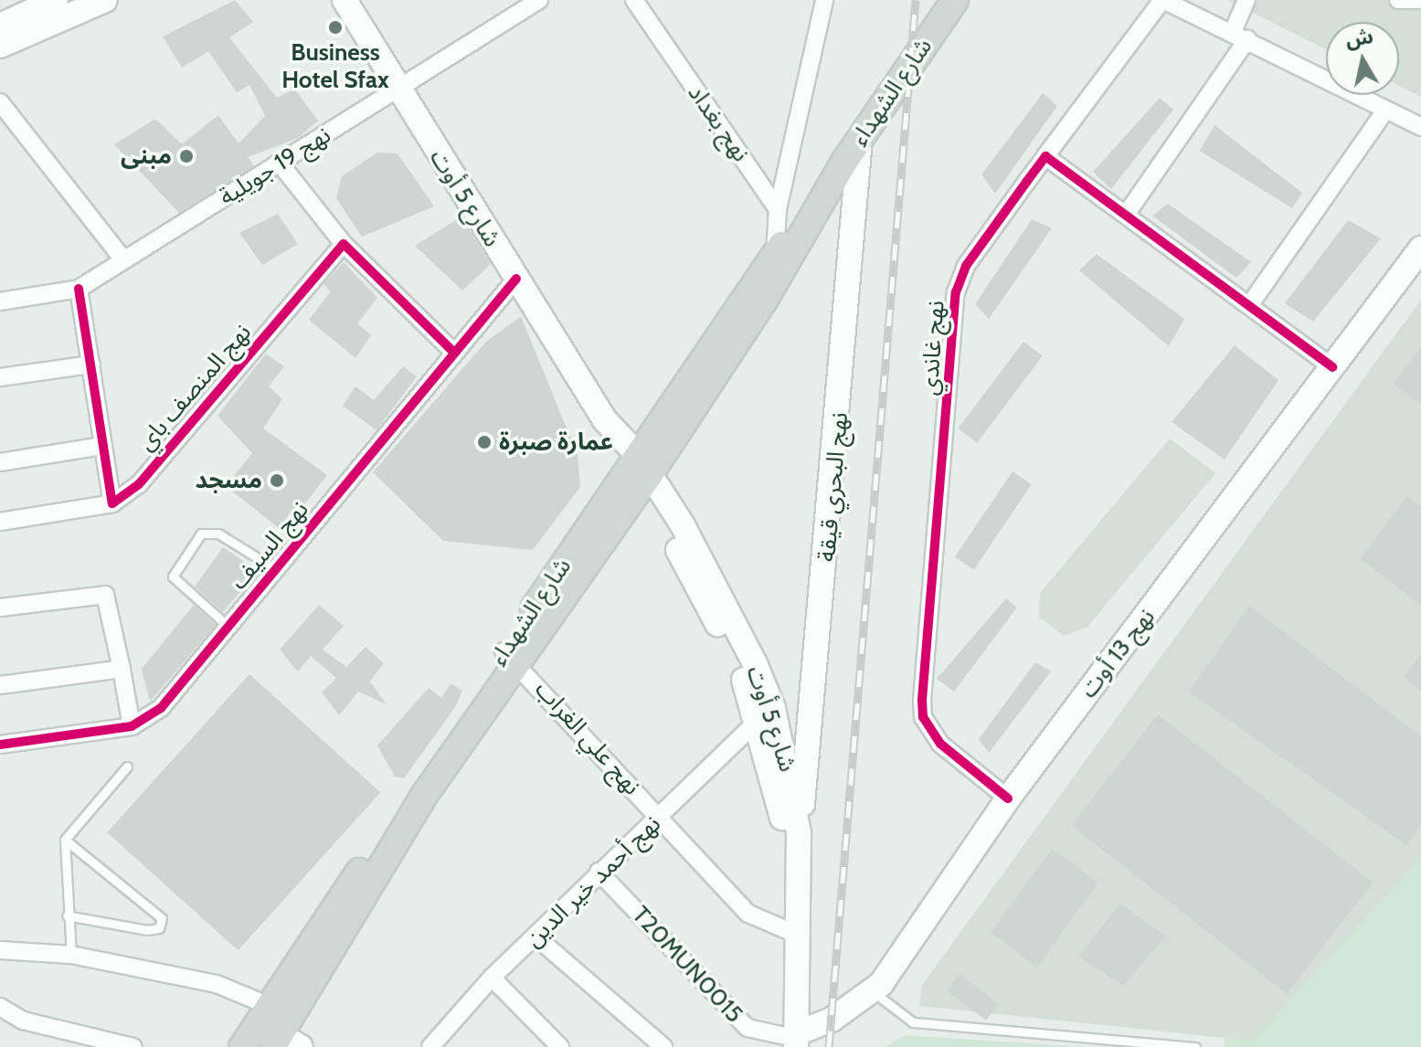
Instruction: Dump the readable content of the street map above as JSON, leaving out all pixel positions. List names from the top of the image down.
{
  "streets": {
    "main road": [
      "شارع الشهداء",
      "شارع 5 أوت",
      "نهج البحري قيقة",
      "نهج 13 أوت"
    ],
    "street": [
      "نهج بغداد",
      "نهج 19 جويلية",
      "نهج غاندي",
      "نهج المنصف باي",
      "نهج السيف",
      "نهج علي الغراب",
      "نهج أحمد خير الدين",
      "T20MUN0015"
    ]
  },
  "crossings": [
    ["شارع الشهداء", "شارع 5 أوت"],
    ["شارع الشهداء", "نهج البحري قيقة"],
    ["شارع الشهداء", "نهج علي الغراب"],
    ["نهج 19 جويلية", "شارع 5 أوت"],
    ["نهج 19 جويلية", "نهج المنصف باي"],
    ["شارع 5 أوت", "نهج البحري قيقة"],
    ["شارع 5 أوت", "نهج السيف"],
    ["شارع 5 أوت", "نهج 13 أوت"],
    ["شارع 5 أوت", "نهج علي الغراب"],
    ["شارع 5 أوت", "نهج أحمد خير الدين"],
    ["شارع 5 أوت", "T20MUN0015"],
    ["نهج غاندي", "نهج 13 أوت"],
    ["نهج 13 أوت", "T20MUN0015"],
    ["نهج علي الغراب", "نهج أحمد خير الدين"],
    ["نهج أحمد خير الدين", "T20MUN0015"]
  ],
  "places": [
    "Business Hotel Sfax",
    "مبنى",
    "عمارة صبرة",
    "مسجد"
  ],
  "north": "top"
}
